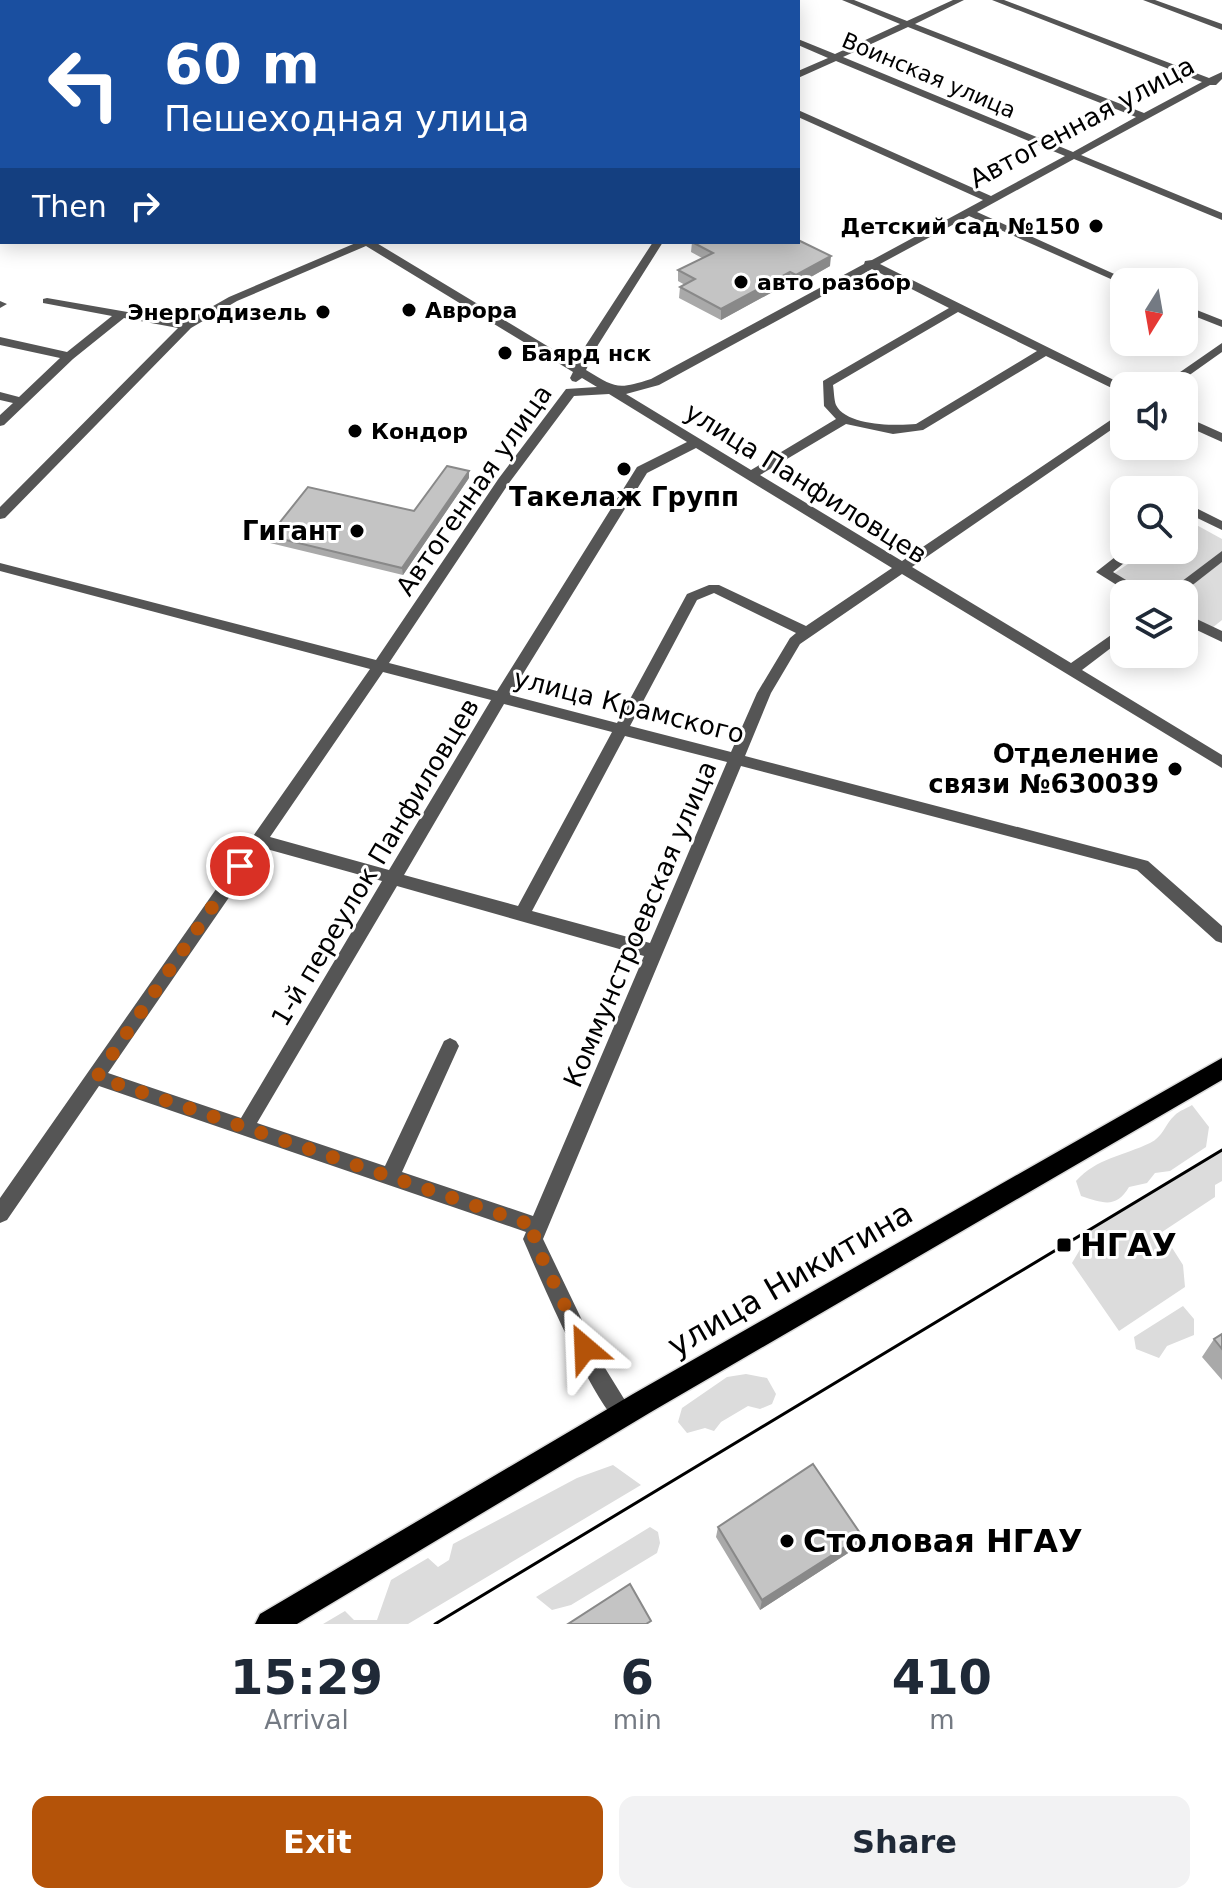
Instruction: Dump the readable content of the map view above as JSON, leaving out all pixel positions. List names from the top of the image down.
{
  "streets": {
    "main road": ["улица Никитина"],
    "street": [
      "Воинская улица",
      "Автогенная улица",
      "улица Панфиловцев",
      "улица Крамского",
      "1-й переулок Панфиловцев",
      "Коммунстроевская улица"
    ]
  },
  "crossings": [
    ["Воинская улица", "Автогенная улица"],
    ["Автогенная улица", "улица Панфиловцев"],
    ["Автогенная улица", "улица Крамского"],
    ["улица Панфиловцев", "1-й переулок Панфиловцев"],
    ["улица Панфиловцев", "Коммунстроевская улица"],
    ["улица Крамского", "1-й переулок Панфиловцев"],
    ["улица Крамского", "Коммунстроевская улица"]
  ],
  "places": {
    "other": [
      "Детский сад №150",
      "авто разбор",
      "Аврора",
      "Энергодизель",
      "Баярд нск",
      "Кондор",
      "Такелаж Групп",
      "Гигант",
      "Отделение связи №630039",
      "Столовая НГАУ"
    ],
    "transit": ["НГАУ"]
  },
  "north": "bottom",
  "page": {
    "turn": ["60 m", "Пешеходная улица"],
    "then": "Then",
    "eta": [
      "15:29",
      "Arrival",
      "6",
      "min",
      "410",
      "m"
    ],
    "buttons": ["Exit", "Share"]
  }
}
